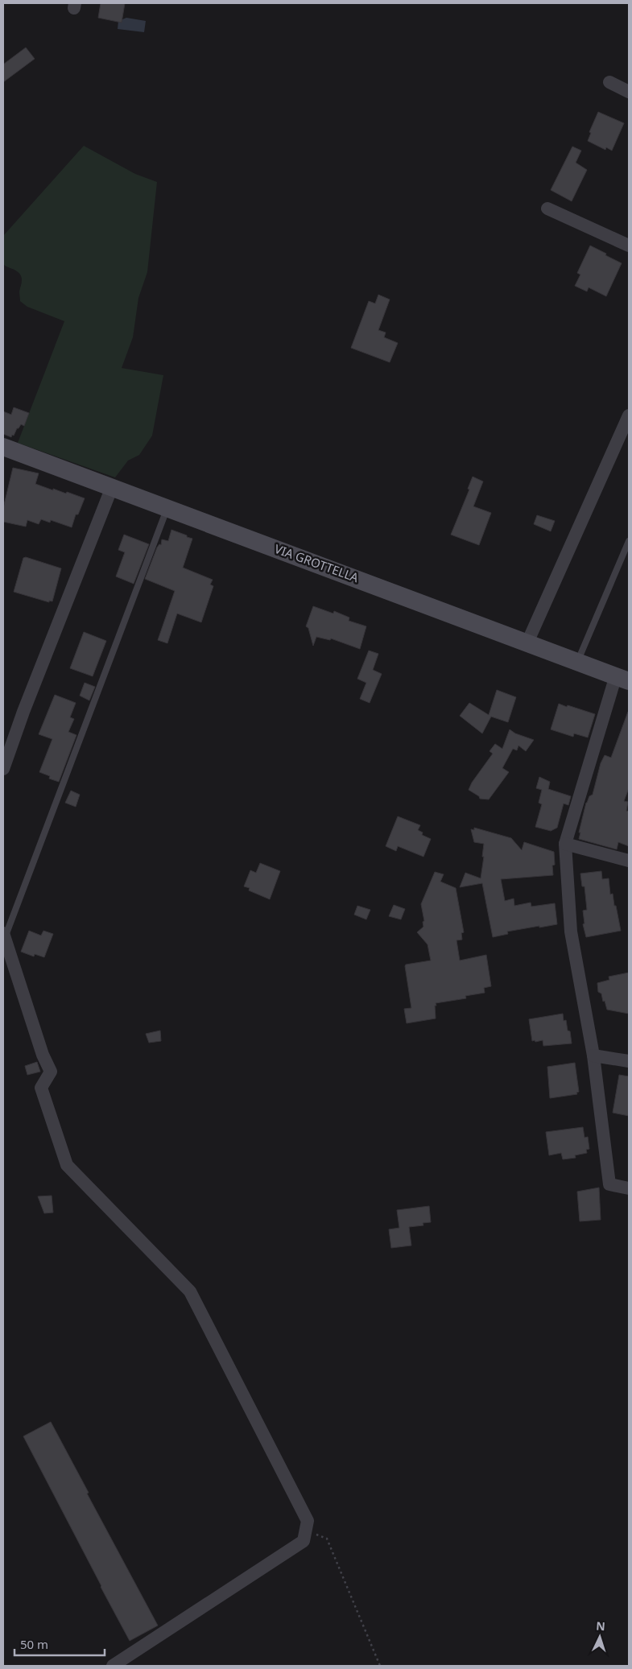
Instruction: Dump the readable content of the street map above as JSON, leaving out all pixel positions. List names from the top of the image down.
{
  "streets": {
    "street": ["VIA GROTTELLA"]
  },
  "scale_bar": "50 m",
  "north": "top"
}
